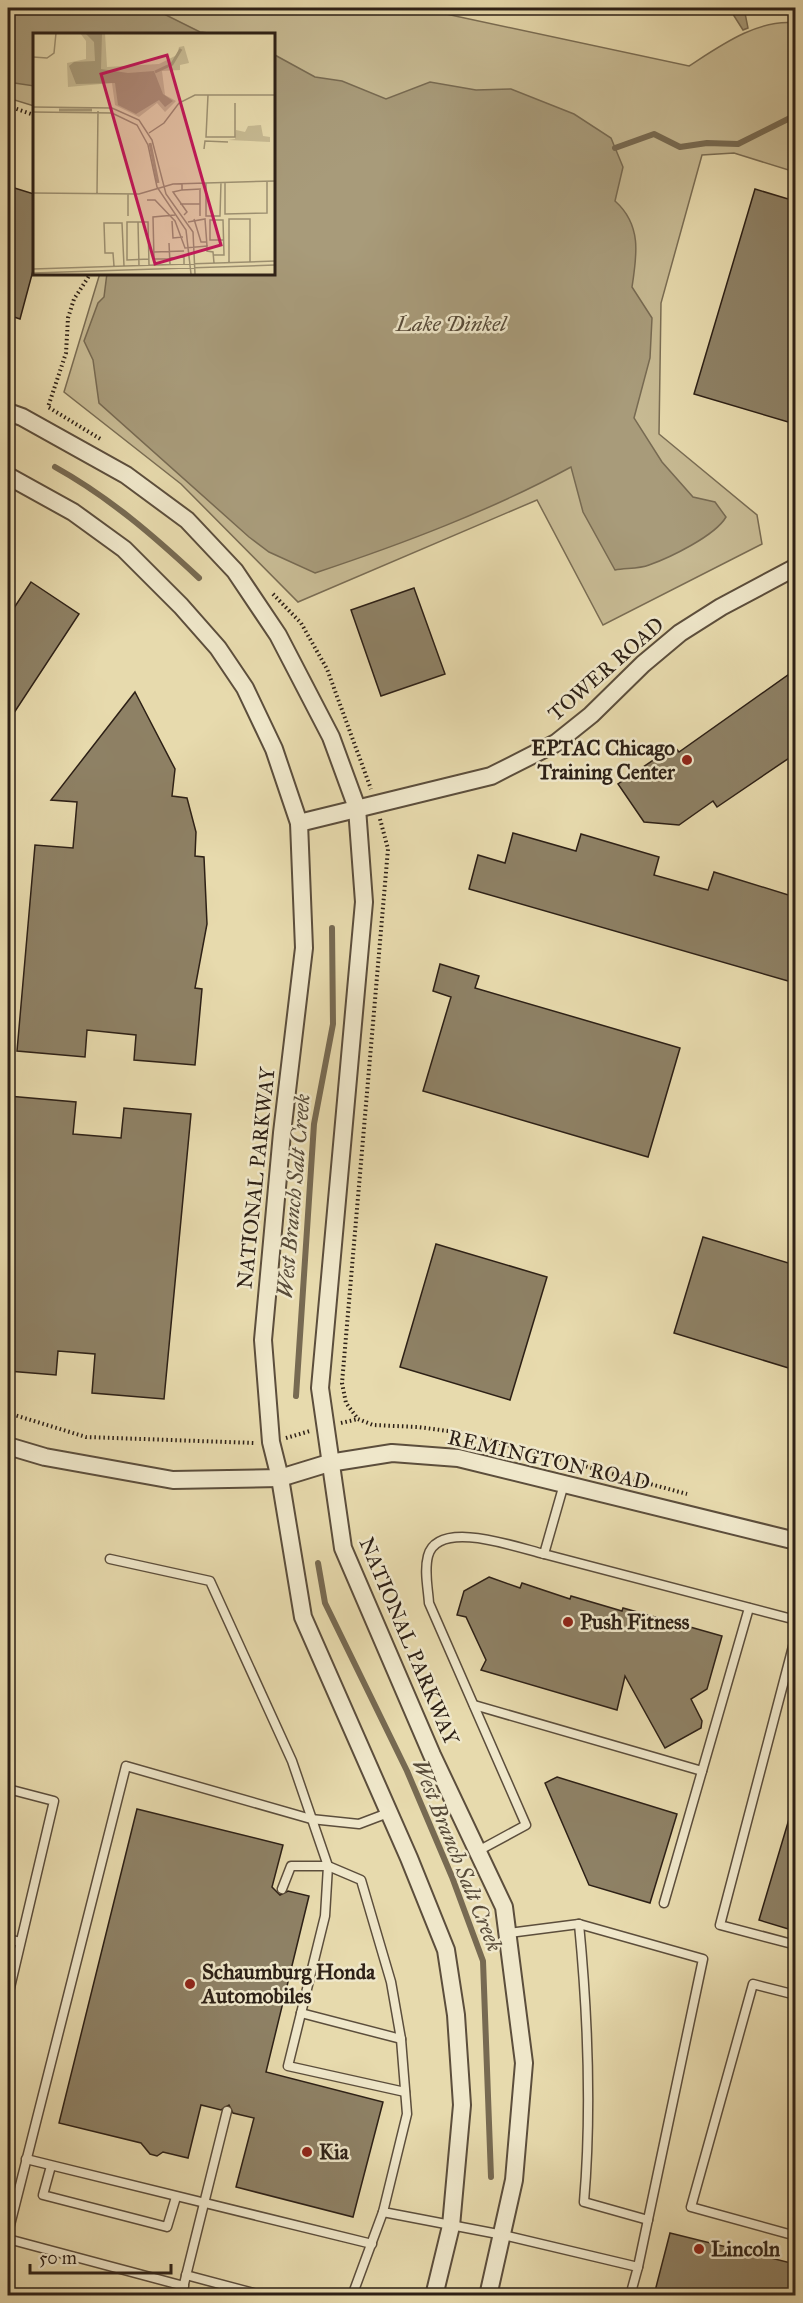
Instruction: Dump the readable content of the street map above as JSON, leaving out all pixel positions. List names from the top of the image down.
{
  "streets": {
    "street": ["TOWER ROAD", "NATIONAL PARKWAY", "REMINGTON ROAD"]
  },
  "crossings": [
    ["TOWER ROAD", "NATIONAL PARKWAY"],
    ["NATIONAL PARKWAY", "REMINGTON ROAD"]
  ],
  "water": ["Lake Dinkel", "West Branch Salt Creek"],
  "places": [
    "EPTAC Chicago Training Center",
    "Push Fitness",
    "Schaumburg Honda Automobiles",
    "Kia",
    "Lincoln"
  ],
  "scale_bar": "50 m"
}
